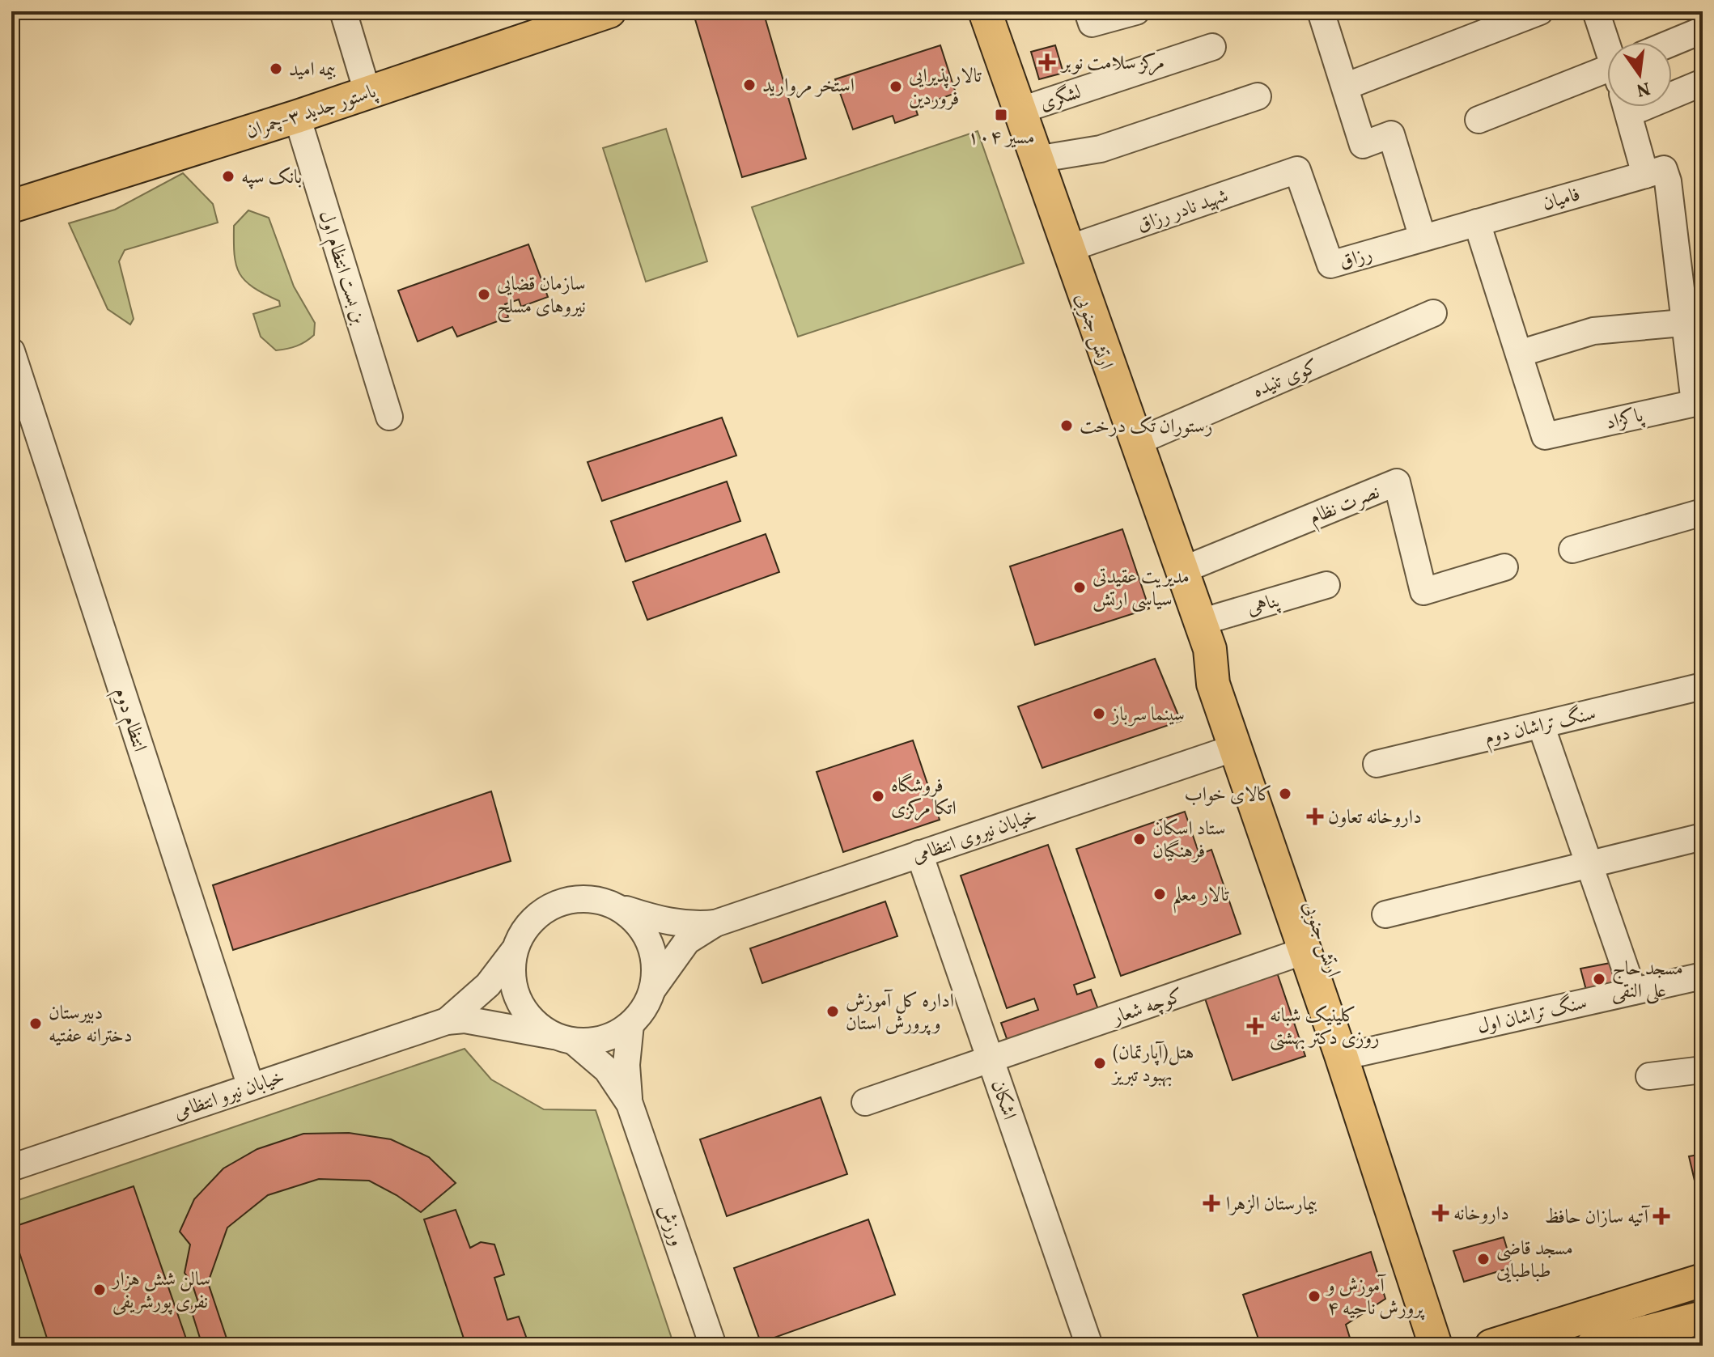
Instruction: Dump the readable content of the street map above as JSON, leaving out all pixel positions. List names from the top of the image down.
{
  "streets": {
    "main road": ["پاستور جدید ۳-چمران", "ارتش جنوبی"],
    "street": [
      "لشگری",
      "فامیان",
      "شهید نادر رزاق",
      "رزاق",
      "بن بست انتظام اول",
      "کوی تنیده",
      "پاکزاد",
      "نصرت نظام",
      "پناهی",
      "انتظام دوم",
      "سنگ تراشان دوم",
      "خیابان نیروی انتظامی",
      "کوچه شعار",
      "سنگ تراشان اول",
      "خیابان نیرو انتظامی",
      "اشکان",
      "ورزش"
    ]
  },
  "crossings": [
    ["لشگری", "ارتش جنوبی"],
    ["پاستور جدید ۳-چمران", "بن بست انتظام اول"],
    ["فامیان", "رزاق"],
    ["شهید نادر رزاق", "رزاق"],
    ["شهید نادر رزاق", "ارتش جنوبی"],
    ["ارتش جنوبی", "کوی تنیده"],
    ["ارتش جنوبی", "نصرت نظام"],
    ["ارتش جنوبی", "پناهی"],
    ["ارتش جنوبی", "خیابان نیروی انتظامی"],
    ["ارتش جنوبی", "کوچه شعار"],
    ["ارتش جنوبی", "سنگ تراشان اول"],
    ["انتظام دوم", "خیابان نیرو انتظامی"],
    ["خیابان نیروی انتظامی", "خیابان نیرو انتظامی"],
    ["خیابان نیروی انتظامی", "اشکان"],
    ["خیابان نیروی انتظامی", "ورزش"],
    ["کوچه شعار", "اشکان"],
    ["خیابان نیرو انتظامی", "ورزش"]
  ],
  "places": {
    "health": [
      "مرکز سلامت نوبر",
      "داروخانه تعاون",
      "کلینیک شبانه روزی دکتر بهشتی",
      "بیمارستان الزهرا",
      "داروخانه",
      "آتیه سازان حافظ"
    ],
    "other": [
      "بیمه امید",
      "استخر مروارید",
      "تالار پذیرایی فروردین",
      "بانک سپه",
      "سازمان قضایی نیروهای مسلح",
      "رستوران تک درخت",
      "مدیریت عقیدتی سیاسی ارتش",
      "سینما سرباز",
      "کالای خواب",
      "فروشگاه اتکا مرکزی",
      "ستاد اسکان فرهنگیان",
      "تالار معلم",
      "مسجد حاج علی النقی",
      "اداره کل آموزش و پرورش استان",
      "دبیرستان دخترانه عفتیه",
      "هتل(آپارتمان) بهبود تبریز",
      "مسجد قاضی طباطبایی",
      "سالن شش هزار نفری پورشریفی",
      "آموزش و پرورش ناحیه ۴"
    ],
    "transit": ["مسیر ۱۰۴"]
  },
  "north": "bottom"
}
